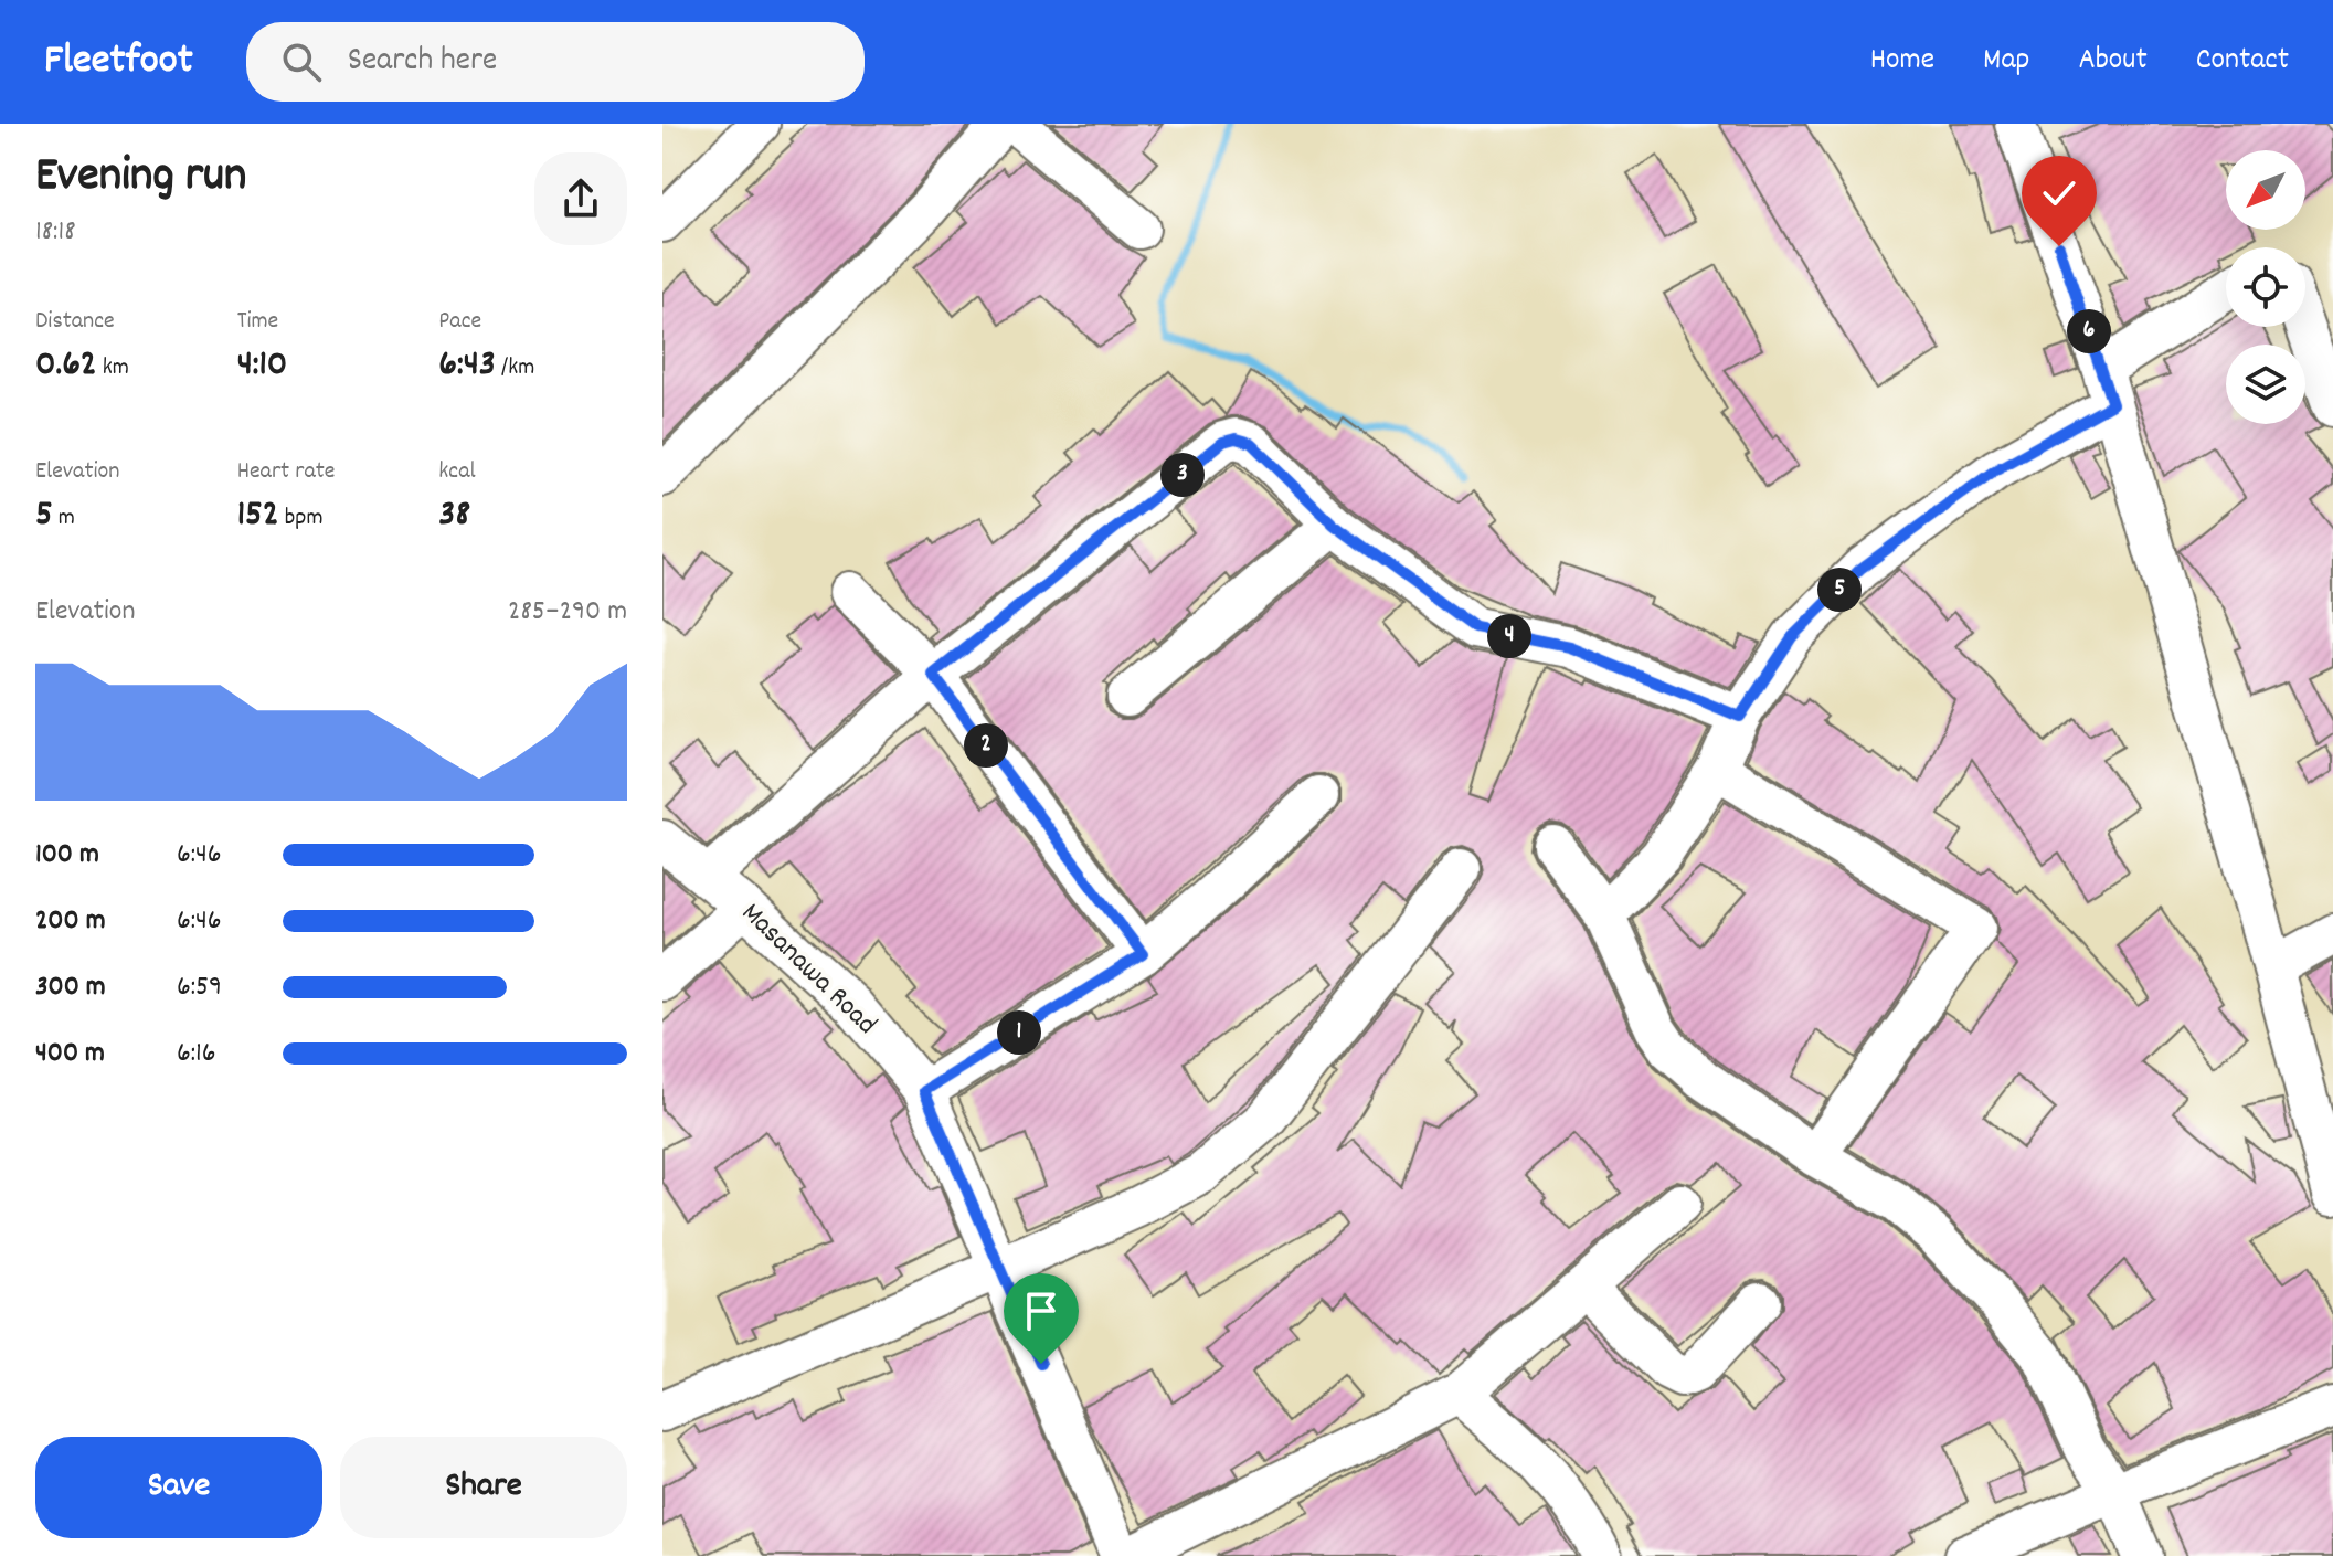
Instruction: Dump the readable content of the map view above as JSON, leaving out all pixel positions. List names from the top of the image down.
{
  "streets": {
    "street": ["Masanawa Road"]
  },
  "north": "bottom left",
  "page": {
    "header": "Fleetfoot",
    "search": "Search here",
    "nav": [
      "Home",
      "Map",
      "About",
      "Contact"
    ],
    "heading": ["Evening run", "18:18"],
    "stats": [
      ["Distance", "0.62 km"],
      ["Time", "4:10"],
      ["Pace", "6:43 /km"],
      ["Elevation", "5 m"],
      ["Heart rate", "152 bpm"],
      ["kcal", "38"]
    ],
    "pins": [
      "6",
      "3",
      "5",
      "4",
      "2",
      "1"
    ],
    "chart": ["Elevation", "285–290 m"],
    "list": [
      {
        "name": "100 m",
        "note": "6:46"
      },
      {
        "name": "200 m",
        "note": "6:46"
      },
      {
        "name": "300 m",
        "note": "6:59"
      },
      {
        "name": "400 m",
        "note": "6:16"
      }
    ],
    "buttons": ["Save", "Share"]
  }
}
